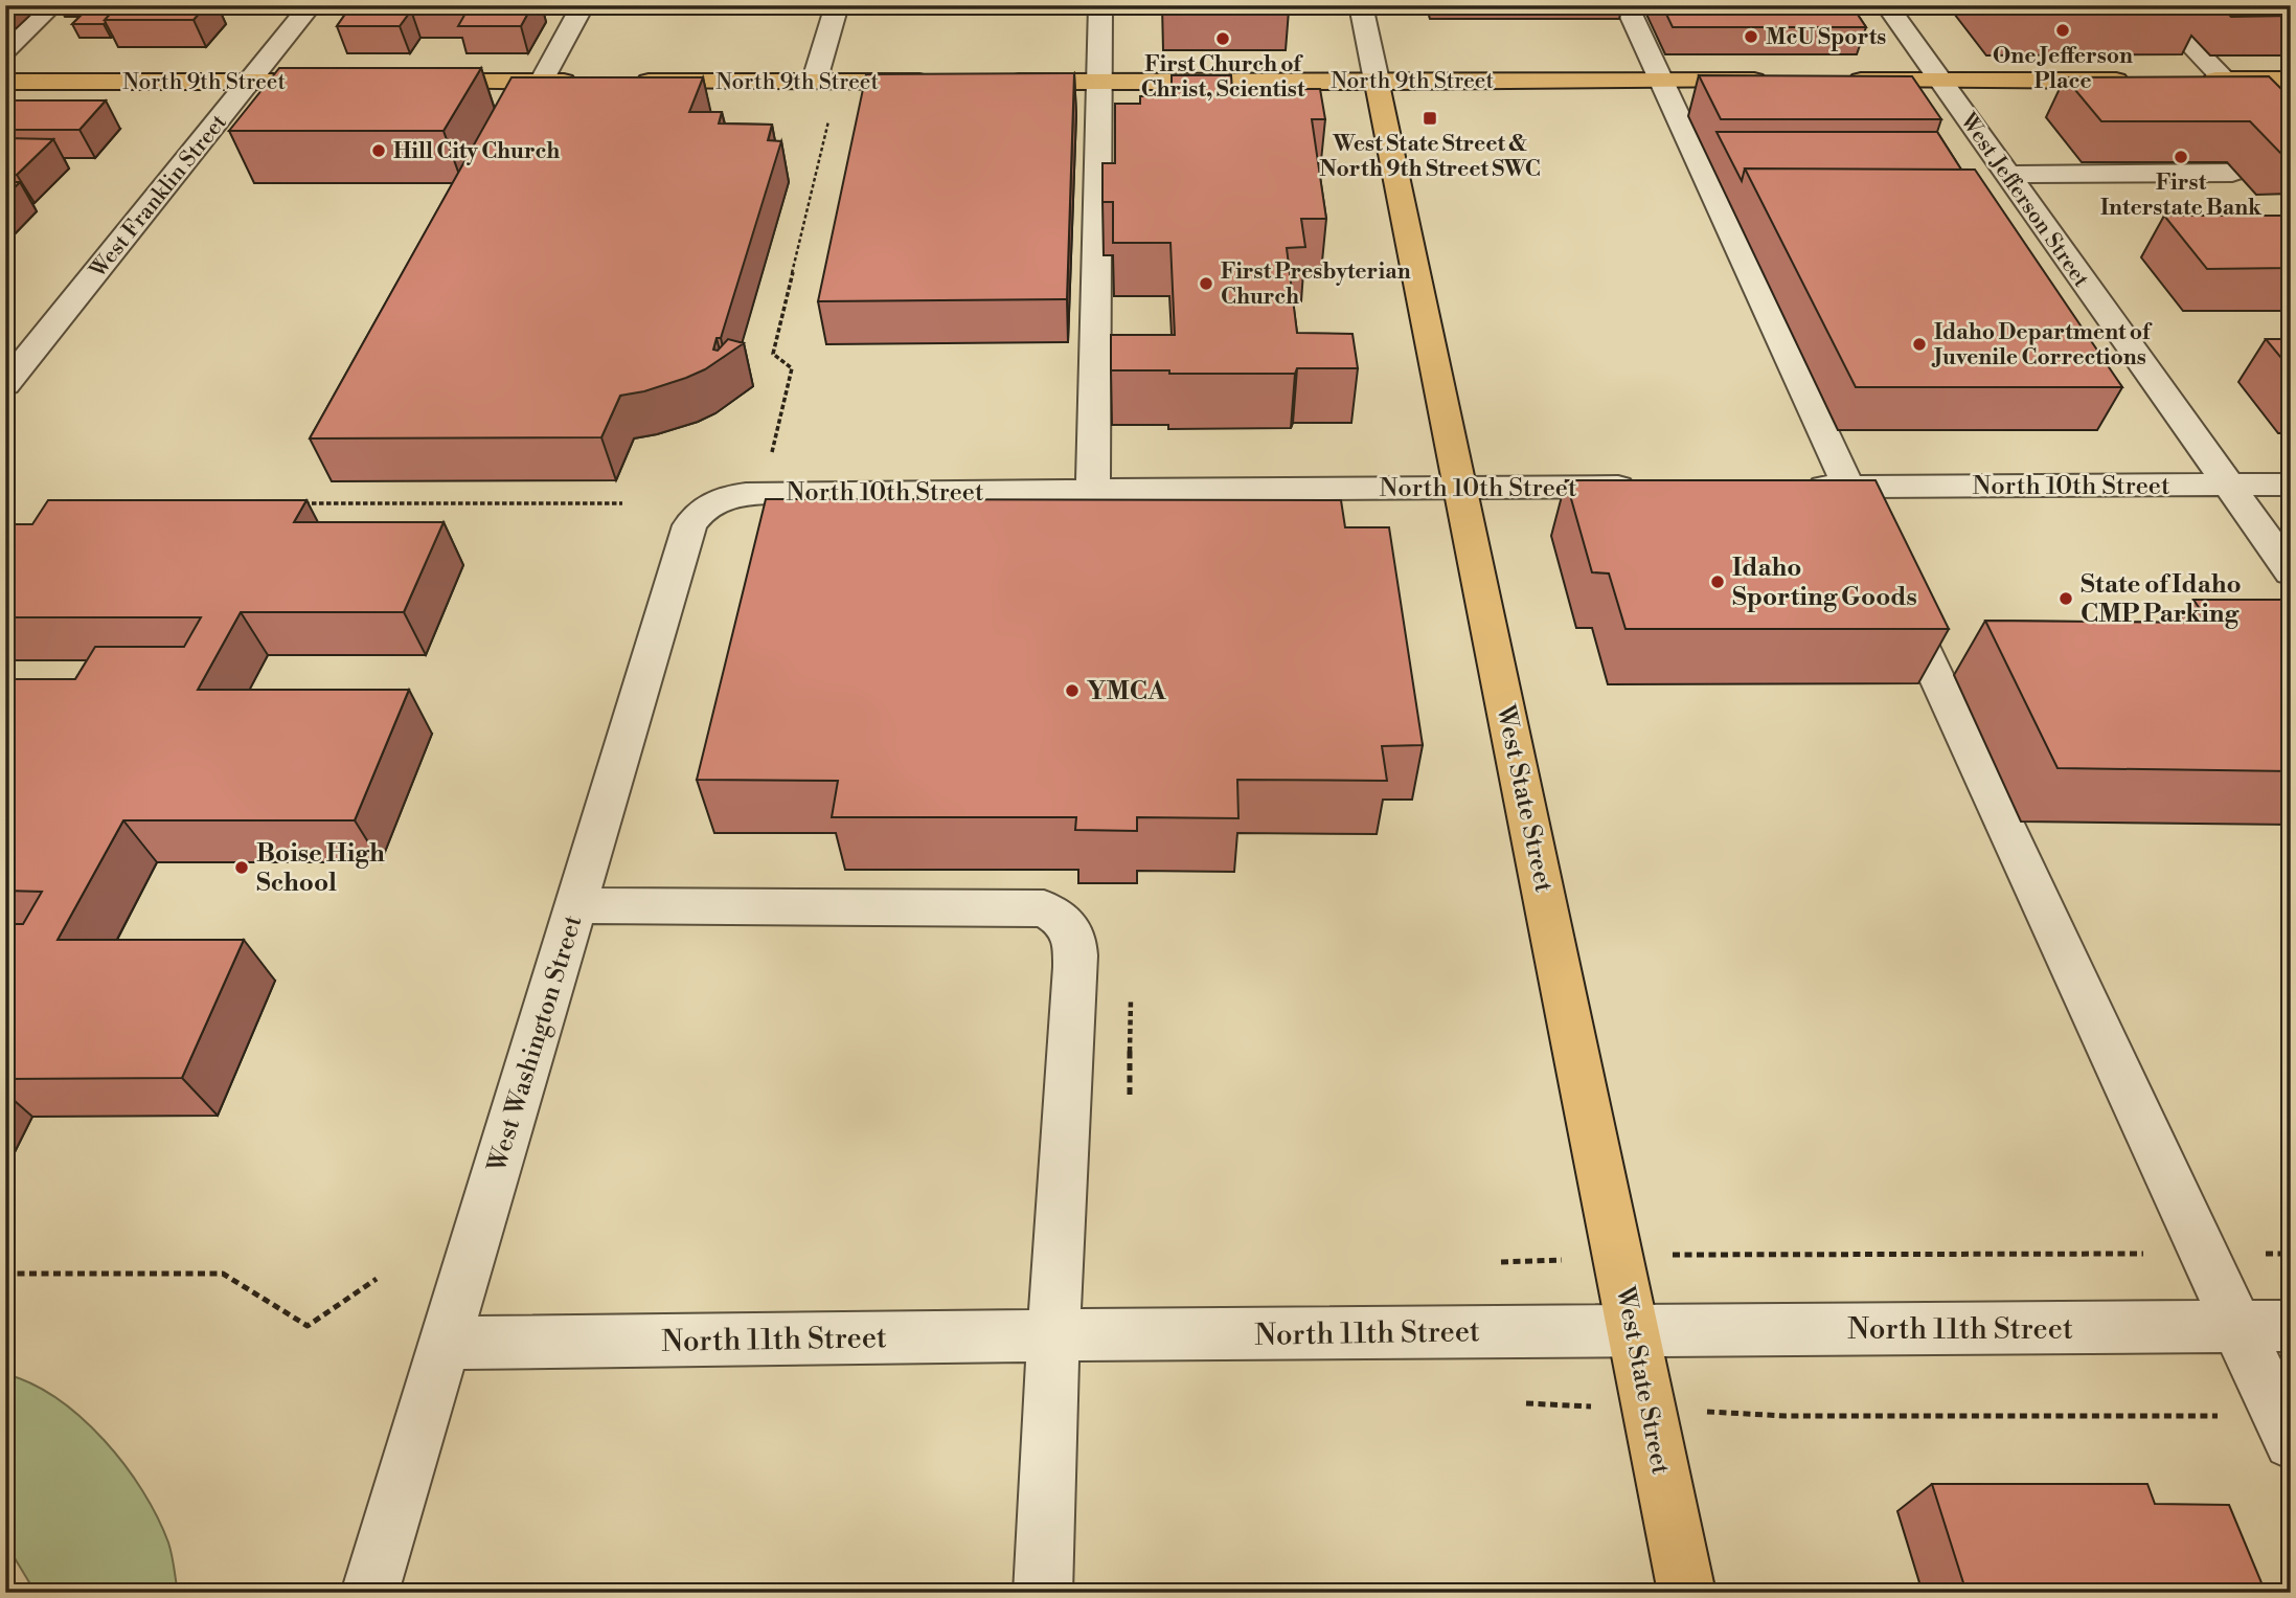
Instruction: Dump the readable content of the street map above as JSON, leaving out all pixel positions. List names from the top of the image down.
{
  "streets": {
    "main road": ["North 9th Street", "West State Street"],
    "street": [
      "West Franklin Street",
      "West Jefferson Street",
      "North 10th Street",
      "West Washington Street",
      "North 11th Street"
    ]
  },
  "crossings": [
    ["North 9th Street", "West Franklin Street"],
    ["North 9th Street", "West State Street"],
    ["West Jefferson Street", "North 10th Street"],
    ["North 10th Street", "West State Street"],
    ["North 10th Street", "West Washington Street"],
    ["West State Street", "North 11th Street"],
    ["West Washington Street", "North 11th Street"]
  ],
  "places": {
    "other": [
      "One Jefferson Place",
      "McU Sports",
      "First Church of Christ, Scientist",
      "Hill City Church",
      "First Interstate Bank",
      "First Presbyterian Church",
      "Idaho Department of Juvenile Corrections",
      "Idaho Sporting Goods",
      "State of Idaho CMP Parking",
      "YMCA",
      "Boise High School"
    ],
    "transit": ["West State Street & North 9th Street SWC"]
  }
}
